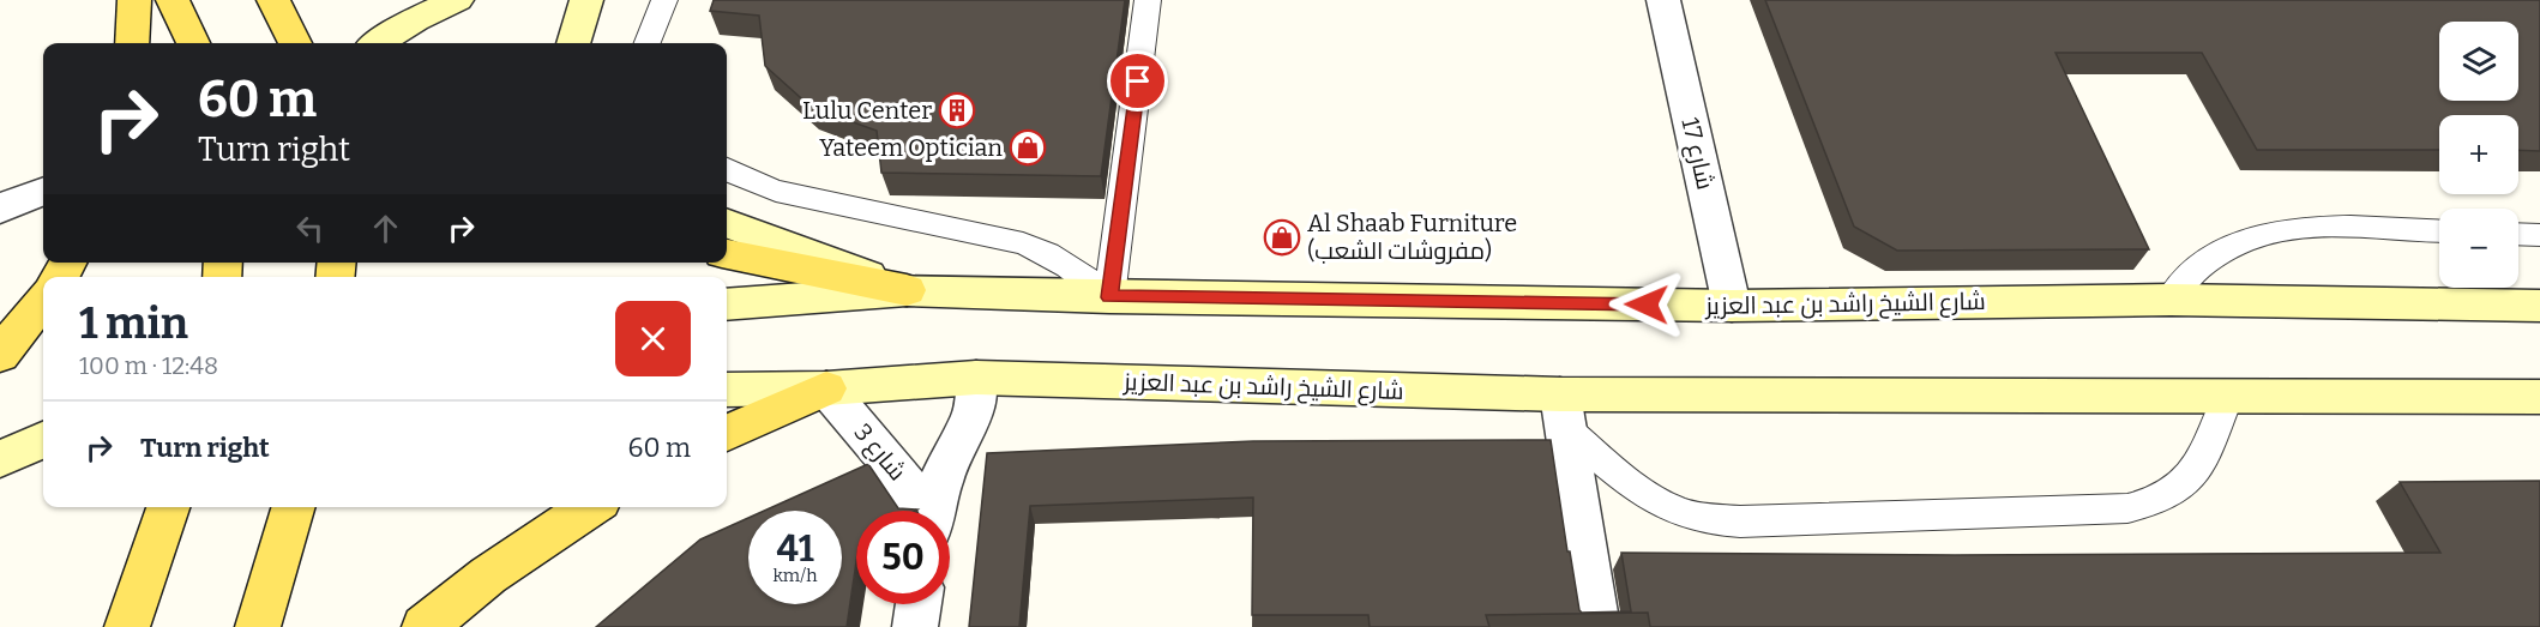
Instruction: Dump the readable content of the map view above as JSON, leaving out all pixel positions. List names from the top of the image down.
{
  "streets": {
    "main road": ["شارع الشيخ راشد بن عبد العزيز"],
    "street": ["شارع 17", "شارع 3"]
  },
  "crossings": [
    ["شارع 17", "شارع الشيخ راشد بن عبد العزيز"],
    ["شارع الشيخ راشد بن عبد العزيز", "شارع 3"]
  ],
  "places": {
    "building": ["Lulu Center"],
    "shop": ["Yateem Optician", "Al Shaab Furniture (مفروشات الشعب)"]
  },
  "page": {
    "map_buttons": ["+", "−"],
    "turn": ["60 m", "Turn right"],
    "heading": ["1 min", "100 m · 12:48"],
    "list": [
      {
        "name": "Turn right",
        "value": "60 m"
      }
    ],
    "speed": "41 km/h",
    "limit": "50"
  }
}
